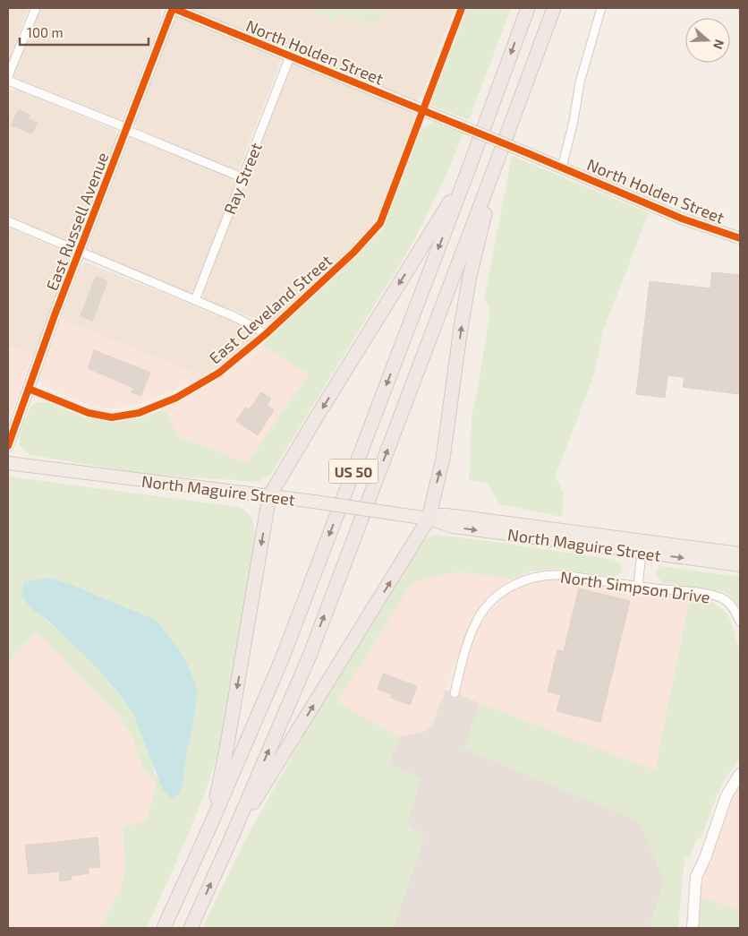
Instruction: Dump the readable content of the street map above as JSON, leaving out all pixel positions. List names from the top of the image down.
{
  "streets": {
    "highway": ["US 50"],
    "main road": ["North Maguire Street"],
    "street": [
      "North Holden Street",
      "Ray Street",
      "East Russell Avenue",
      "East Cleveland Street",
      "North Simpson Drive"
    ]
  },
  "crossings": [
    ["North Holden Street", "Ray Street"],
    ["North Holden Street", "East Russell Avenue"],
    ["North Holden Street", "East Cleveland Street"],
    ["East Russell Avenue", "East Cleveland Street"]
  ],
  "scale_bar": "100 m",
  "north": "right"
}
